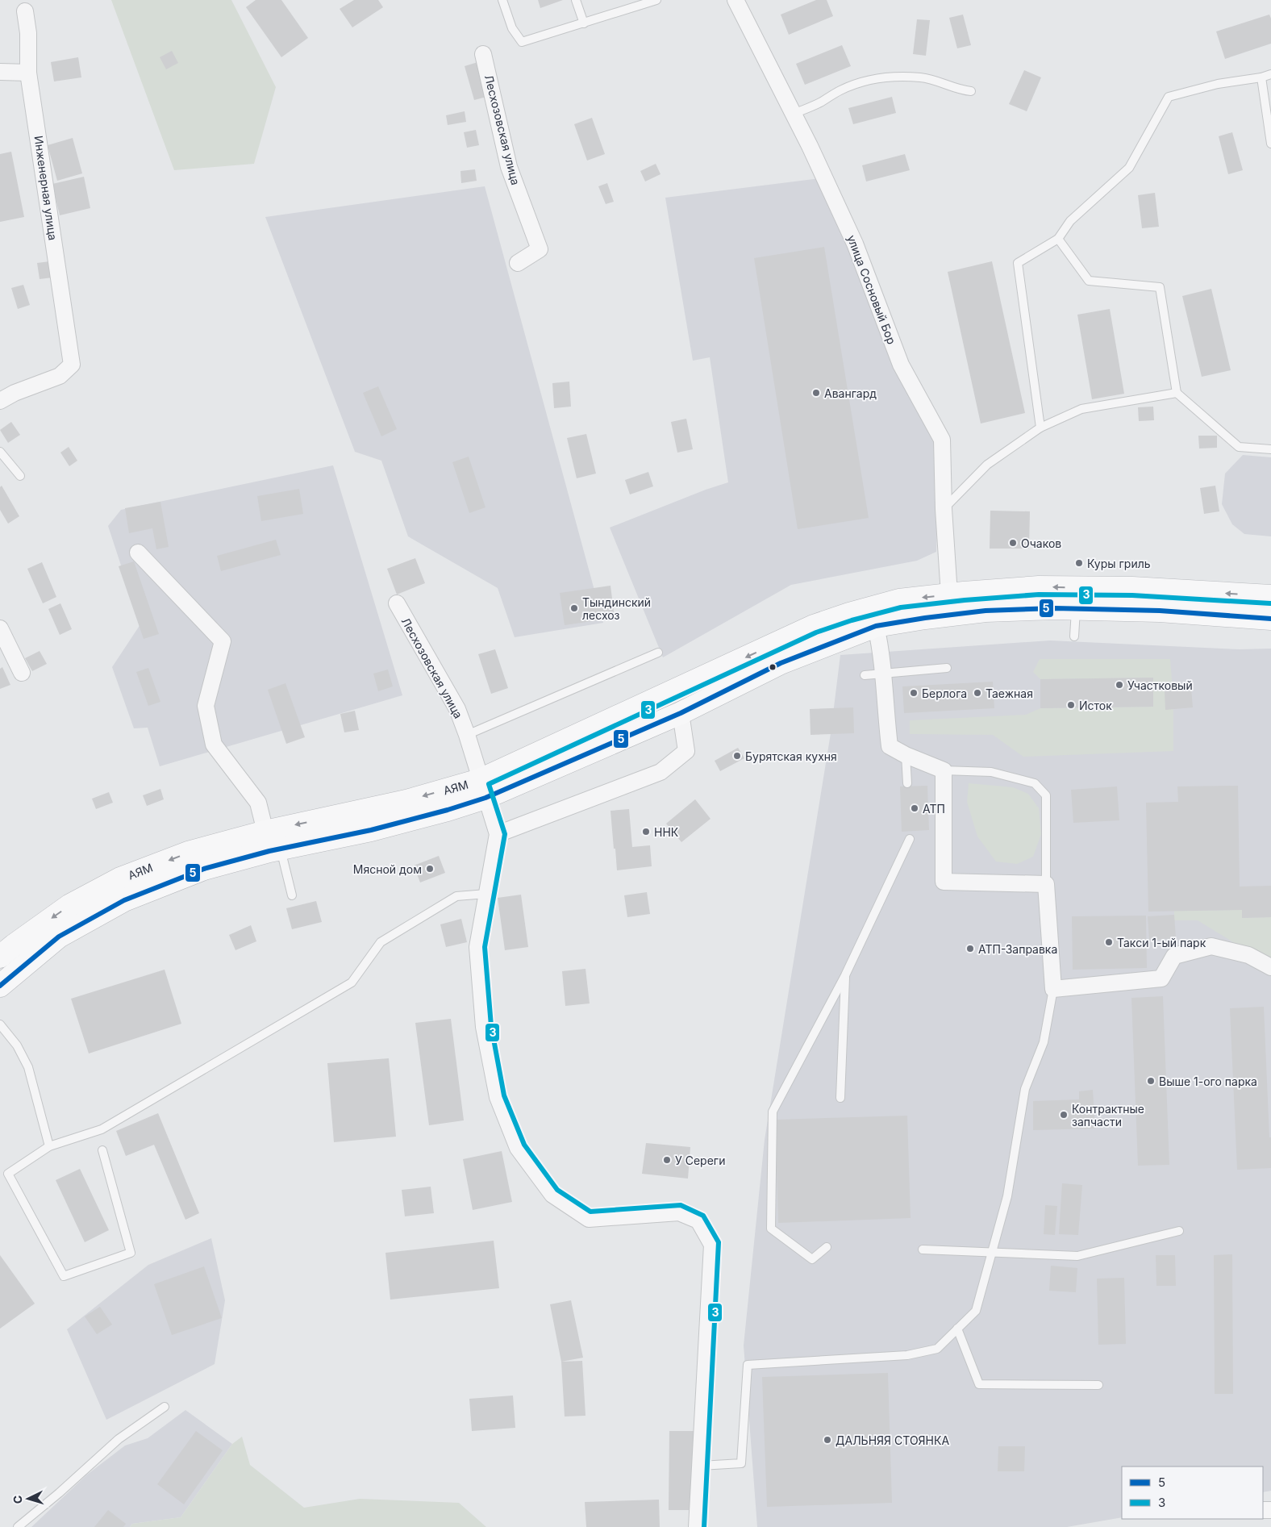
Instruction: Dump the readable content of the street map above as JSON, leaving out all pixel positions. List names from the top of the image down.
{
  "streets": {
    "highway": ["АЯМ"],
    "street": ["Лесхозовская улица", "Инженерная улица", "улица Сосновый Бор"]
  },
  "crossings": [
    ["Лесхозовская улица", "АЯМ"],
    ["улица Сосновый Бор", "АЯМ"]
  ],
  "places": [
    "Авангард",
    "Очаков",
    "Куры гриль",
    "Тындинский лесхоз",
    "Участковый",
    "Берлога",
    "Таежная",
    "Исток",
    "Бурятская кухня",
    "АТП",
    "ННК",
    "Мясной дом",
    "Такси 1-ый парк",
    "АТП-Заправка",
    "Выше 1-ого парка",
    "Контрактные запчасти",
    "У Сереги",
    "ДАЛЬНЯЯ СТОЯНКА"
  ],
  "lines": ["transit line 3", "transit line 5"],
  "legend": ["5", "3"],
  "north": "left"
}
